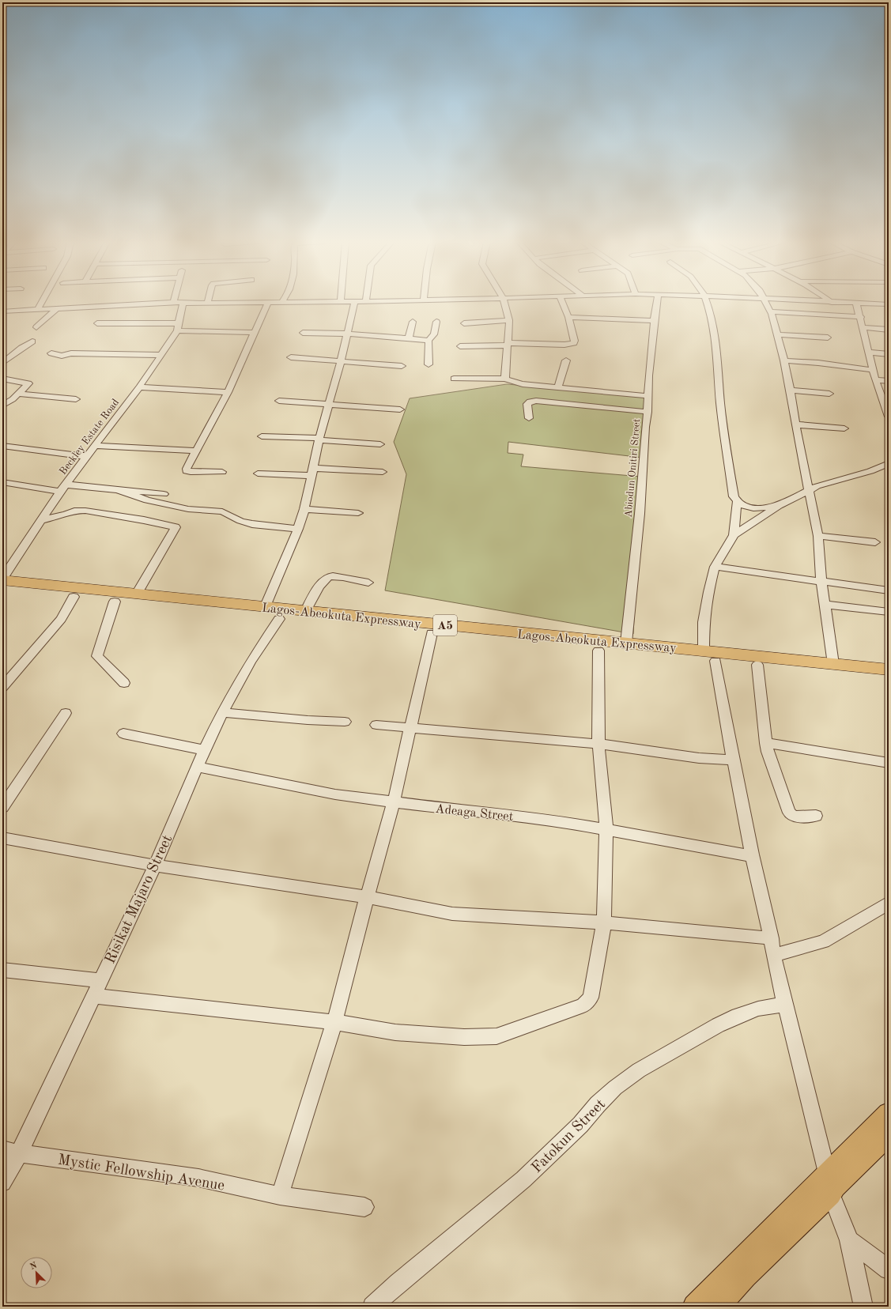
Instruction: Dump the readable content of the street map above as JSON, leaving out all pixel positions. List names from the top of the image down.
{
  "streets": {
    "highway": ["Lagos-Abeokuta Expressway", "A5"],
    "street": [
      "Beckley Estate Road",
      "Abiodun Onitiri Street",
      "Adeaga Street",
      "Risikat Majaro Street",
      "Fatokun Street",
      "Mystic Fellowship Avenue"
    ]
  },
  "crossings": [
    ["Beckley Estate Road", "Lagos-Abeokuta Expressway"],
    ["Abiodun Onitiri Street", "Lagos-Abeokuta Expressway"],
    ["Lagos-Abeokuta Expressway", "Risikat Majaro Street"],
    ["Adeaga Street", "Risikat Majaro Street"],
    ["Risikat Majaro Street", "Mystic Fellowship Avenue"]
  ],
  "north": "top left"
}
